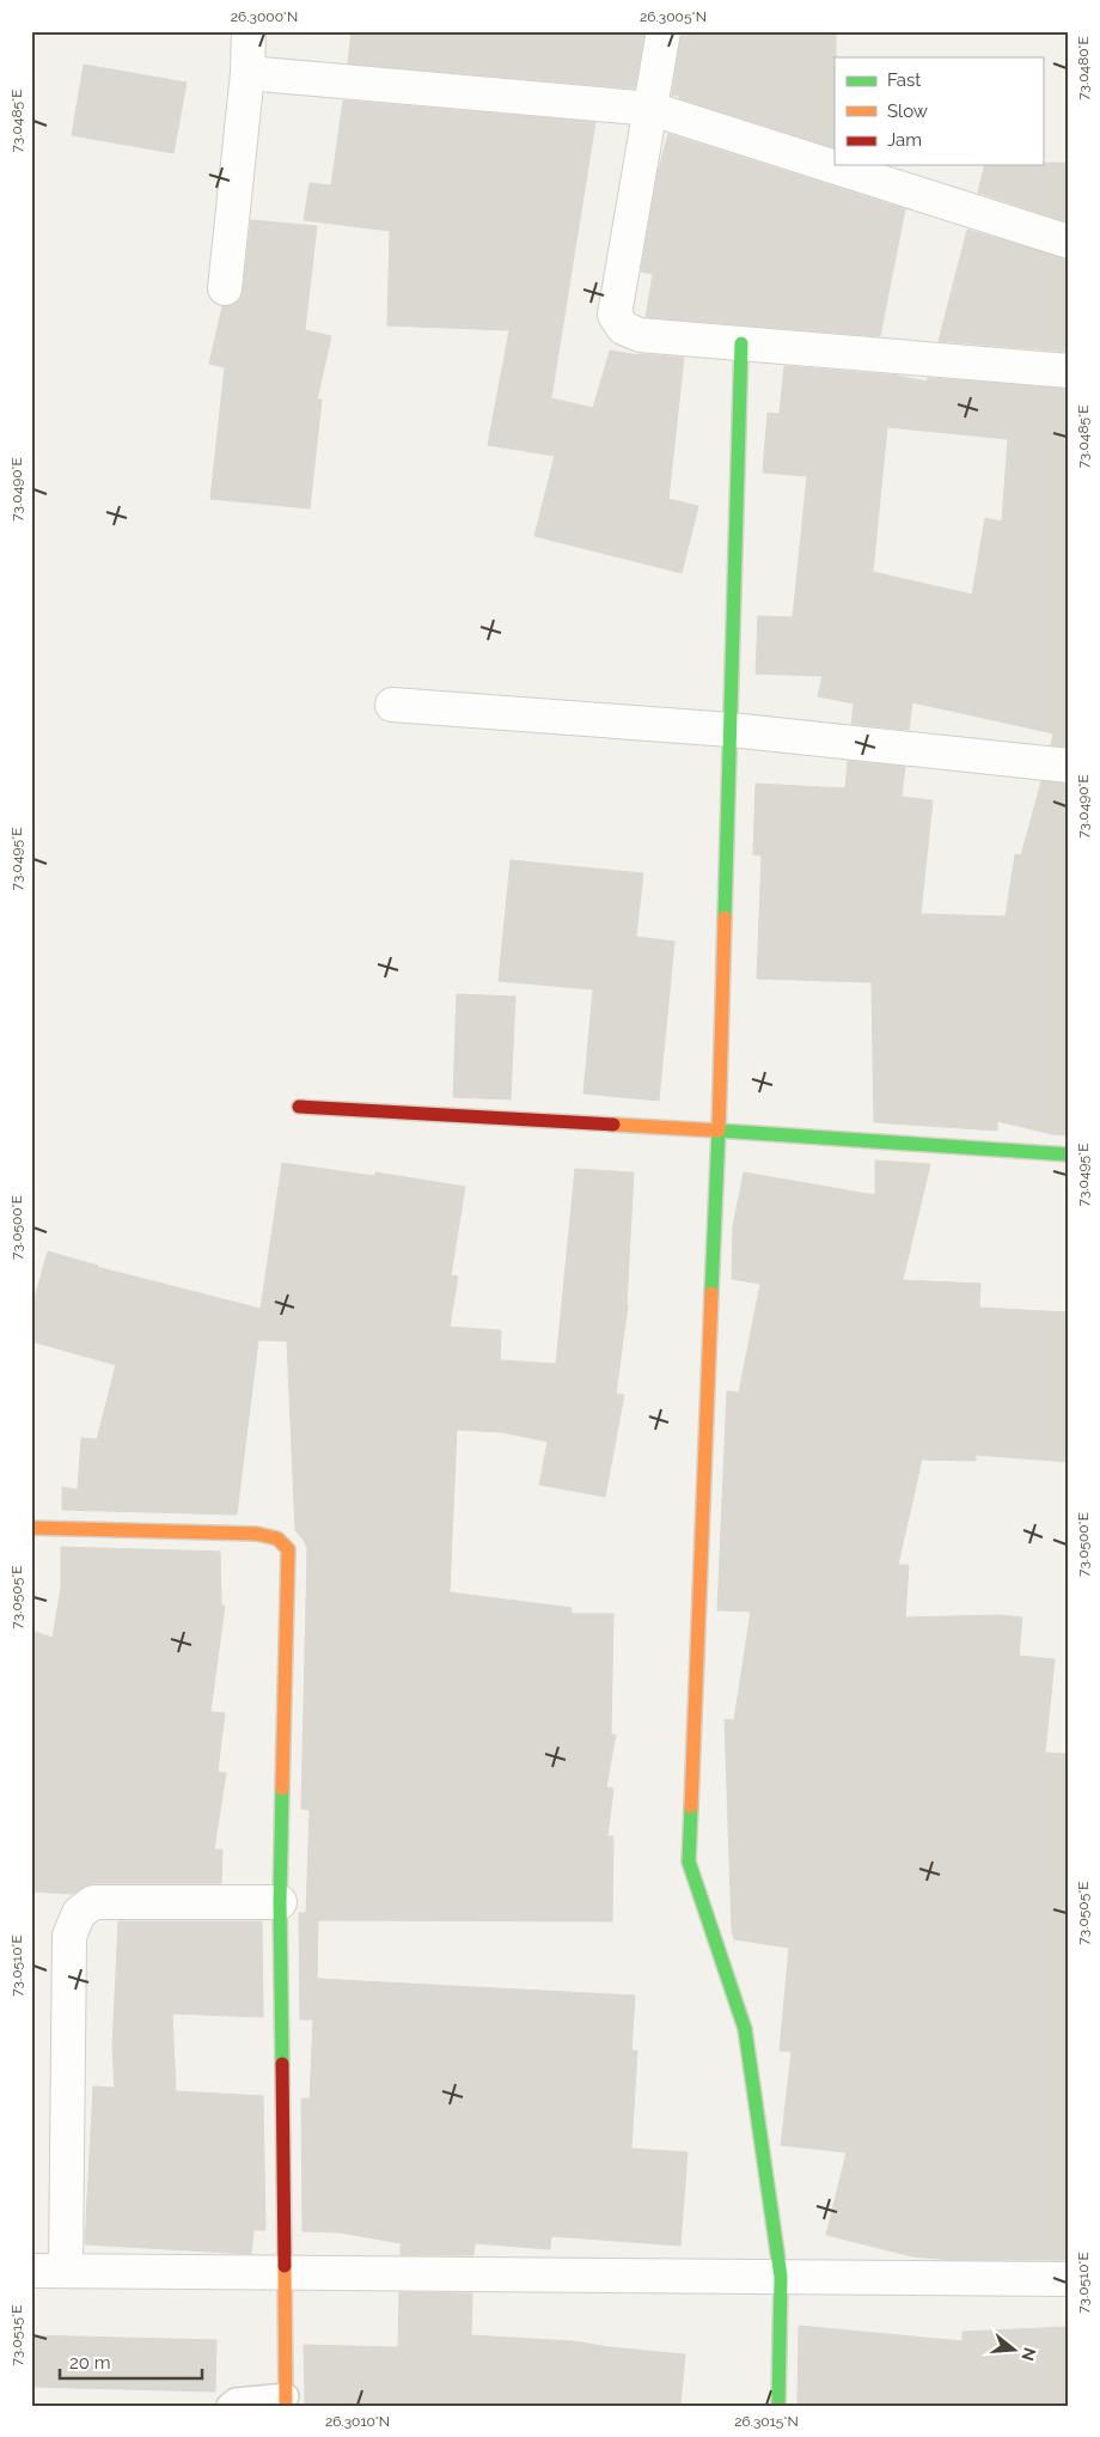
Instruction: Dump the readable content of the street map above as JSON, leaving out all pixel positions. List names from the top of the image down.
{
  "legend": ["Fast", "Slow", "Jam"],
  "scale_bar": "20 m",
  "north": "right",
  "coordinates": [
    "26.3000°N",
    "26.3005°N",
    "73.0480°E",
    "73.0485°E",
    "73.0490°E",
    "73.0495°E",
    "73.0500°E",
    "73.0505°E",
    "73.0510°E",
    "73.0515°E",
    "26.3010°N",
    "26.3015°N"
  ]
}
